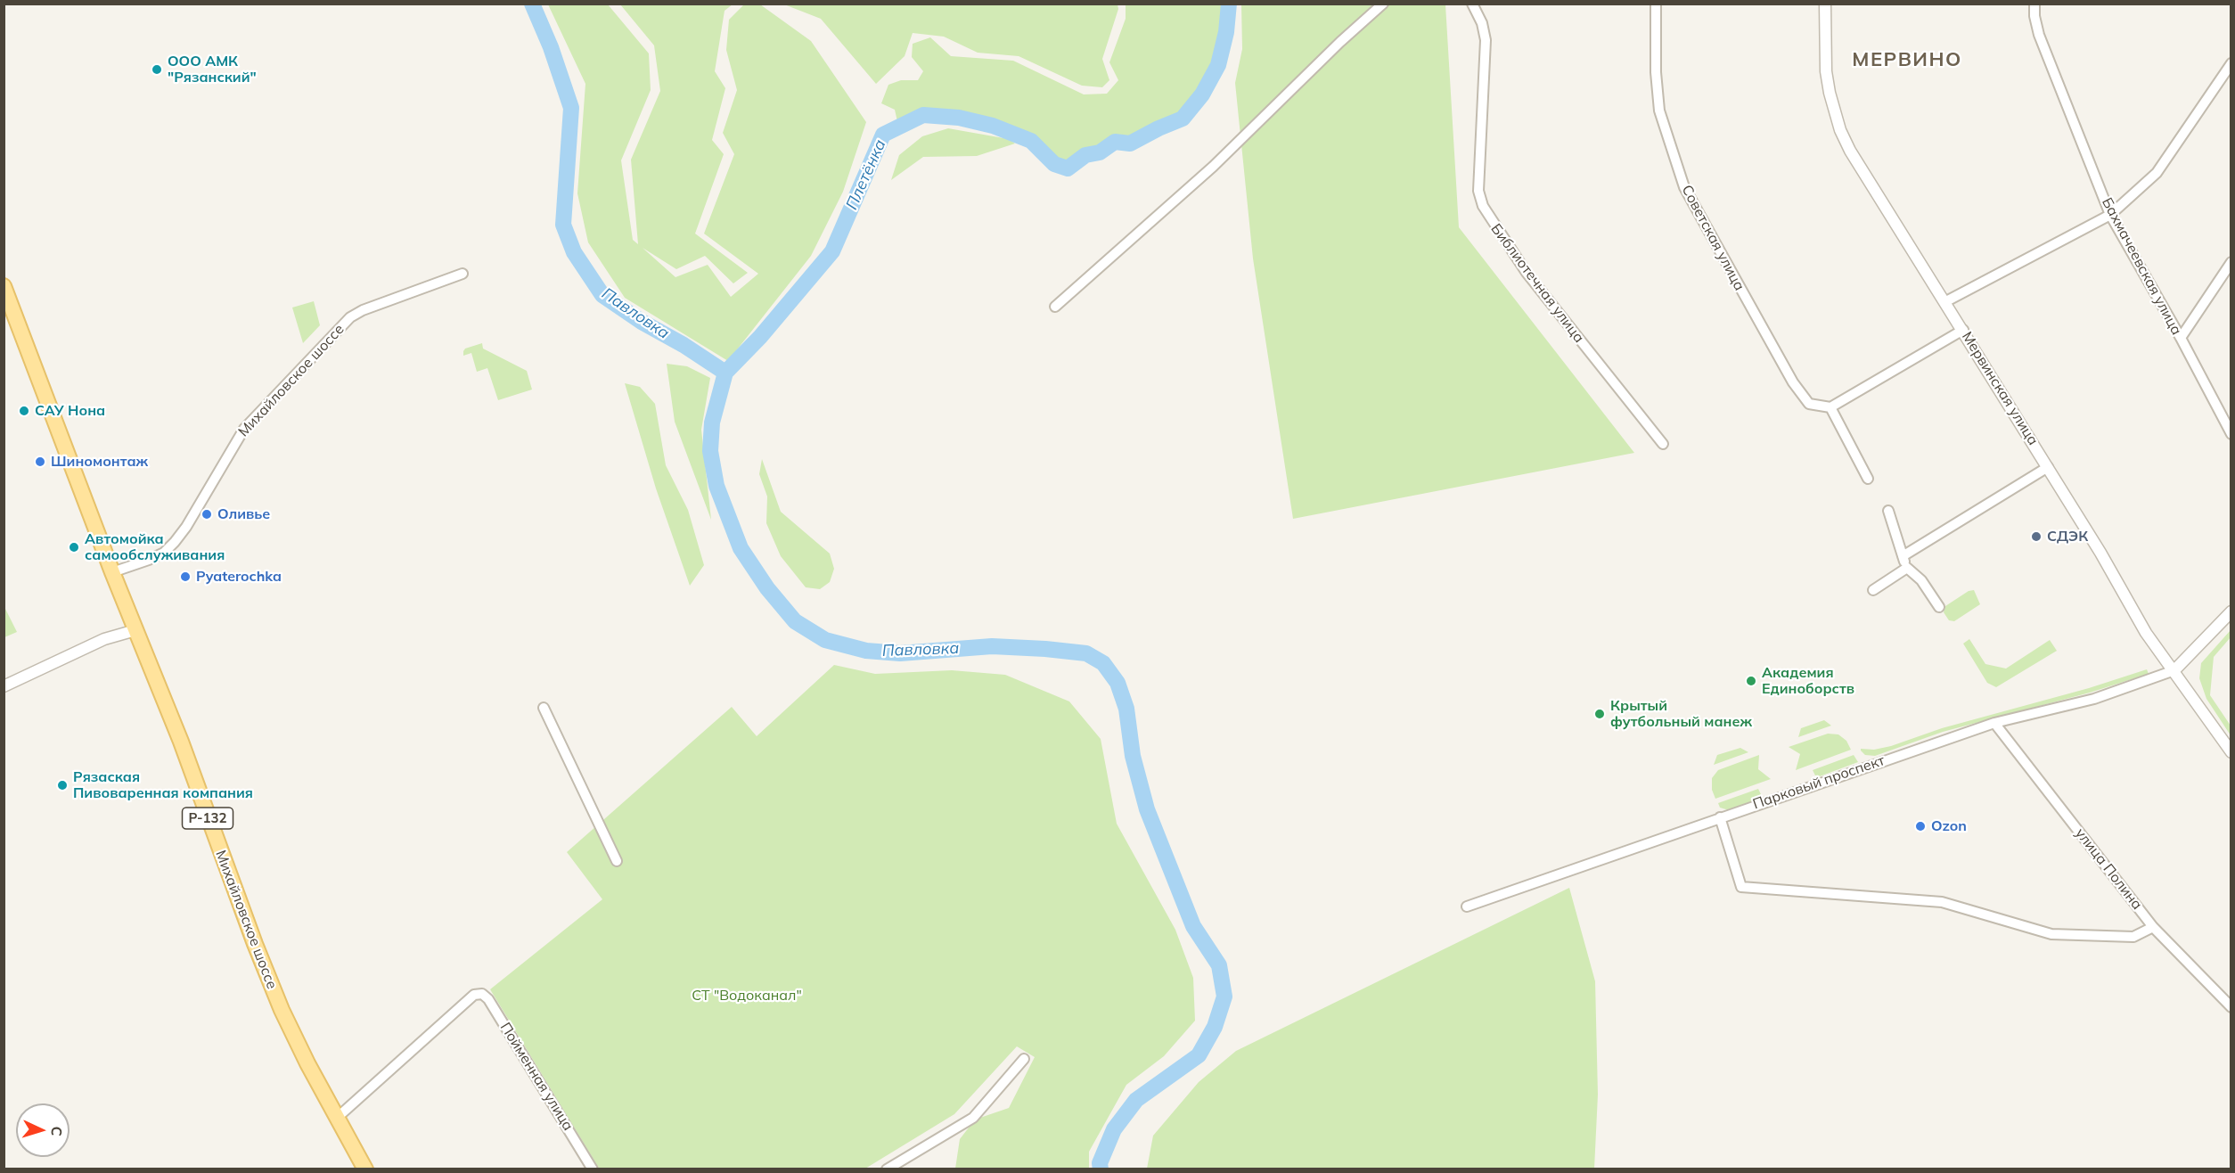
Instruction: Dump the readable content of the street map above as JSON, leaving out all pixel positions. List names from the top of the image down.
{
  "streets": {
    "main road": ["Михайловское шоссе", "Р-132"],
    "street": [
      "Советская улица",
      "Бахмачеевская улица",
      "Библиотечная улица",
      "Мервинская улица",
      "Парковый проспект",
      "улица Полина",
      "Пойменная улица"
    ]
  },
  "crossings": [
    ["Михайловское шоссе", "Пойменная улица"],
    ["Мервинская улица", "Парковый проспект"],
    ["Парковый проспект", "улица Полина"]
  ],
  "districts": ["МЕРВИНО"],
  "water": ["Плетёнка", "Павловка"],
  "parks": ["СТ \"Водоканал\""],
  "places": [
    "ООО АМК \"Рязанский\"",
    "САУ Нона",
    "Шиномонтаж",
    "Оливье",
    "СДЭК",
    "Автомойка самообслуживания",
    "Pyaterochka",
    "Академия Единоборств",
    "Крытый футбольный манеж",
    "Рязаская Пивоваренная компания",
    "Ozon"
  ],
  "north": "right"
}
